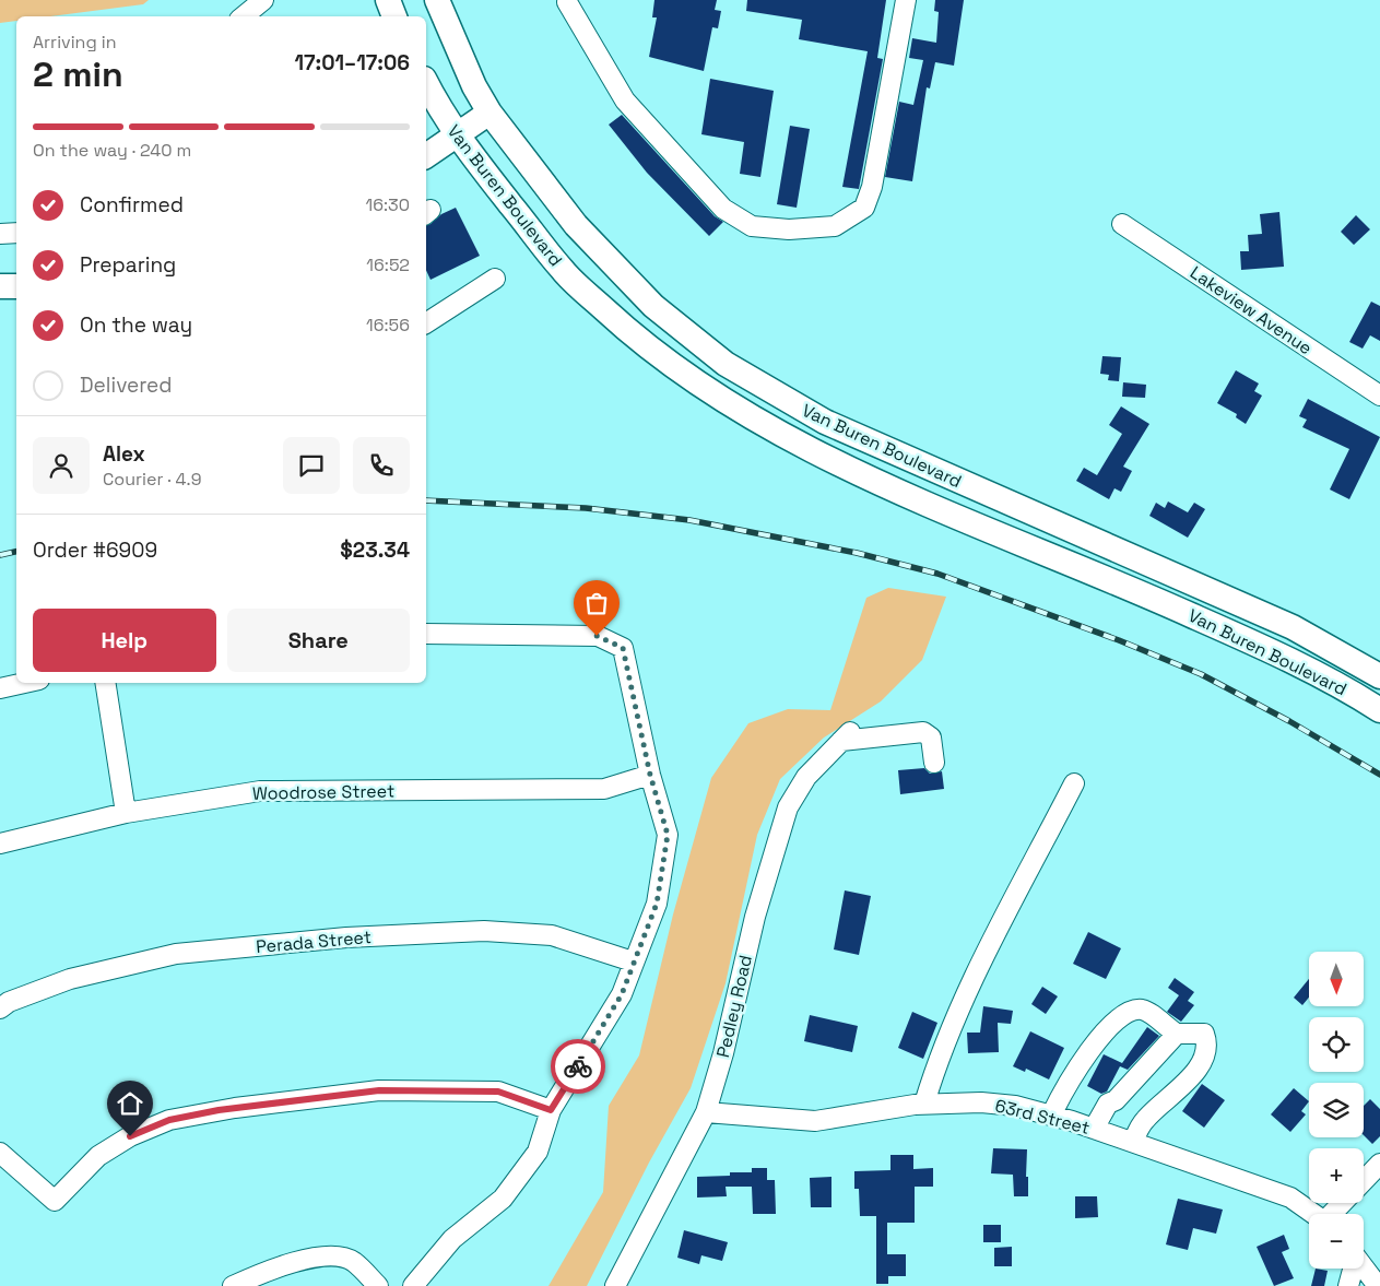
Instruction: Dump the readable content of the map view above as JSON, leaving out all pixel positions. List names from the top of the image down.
{
  "streets": {
    "main road": ["Van Buren Boulevard"],
    "street": [
      "Lakeview Avenue",
      "Woodrose Street",
      "Perada Street",
      "Pedley Road",
      "63rd Street"
    ]
  },
  "crossings": [
    ["Pedley Road", "63rd Street"]
  ],
  "north": "bottom",
  "page": {
    "heading": ["2 min", "Arriving in", "17:01–17:06"],
    "panel": [
      "Alex",
      "Courier · 4.9",
      "Order #6909",
      "$23.34"
    ],
    "bar": "On the way · 240 m",
    "list": [
      ["Confirmed", "16:30"],
      ["Preparing", "16:52"],
      ["On the way", "16:56"],
      "Delivered"
    ],
    "buttons": ["Help", "Share"],
    "map_buttons": ["+", "−"]
  }
}
